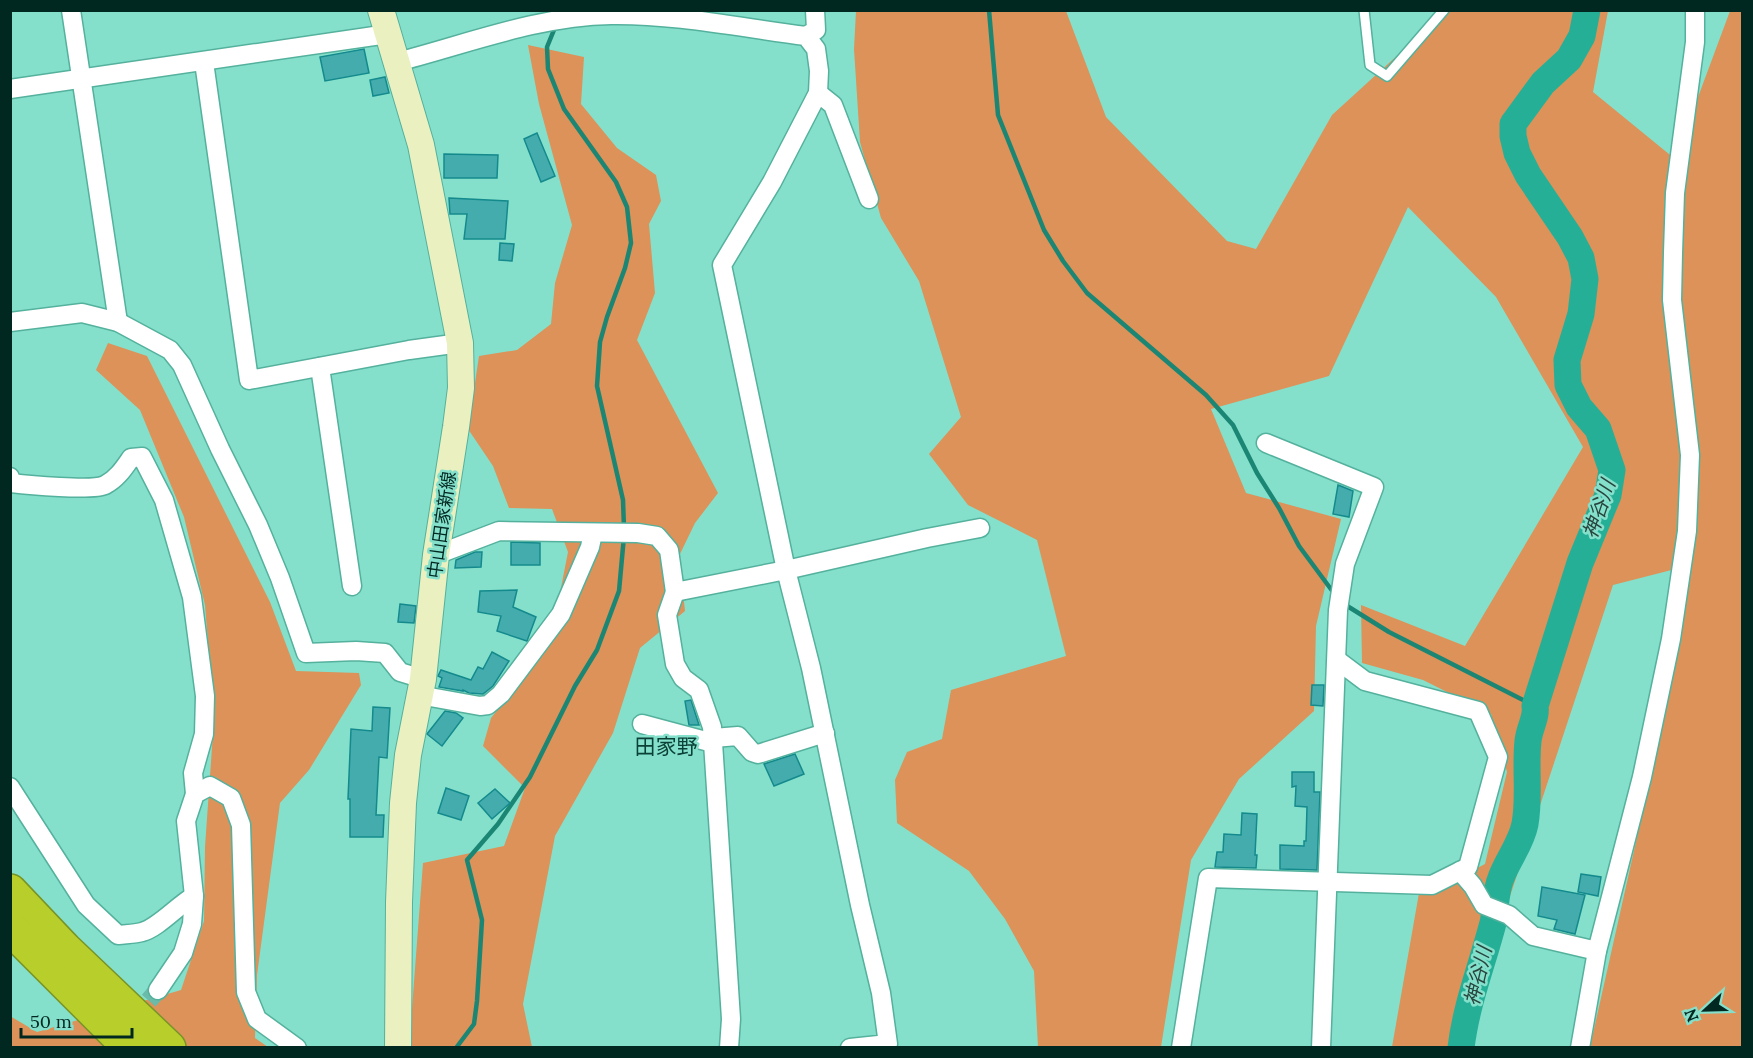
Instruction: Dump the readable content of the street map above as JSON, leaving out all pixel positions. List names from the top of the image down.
{
  "streets": {
    "main road": ["中山田家新線"]
  },
  "districts": ["田家野"],
  "water": ["神谷川"],
  "scale_bar": "50 m",
  "north": "left"
}
